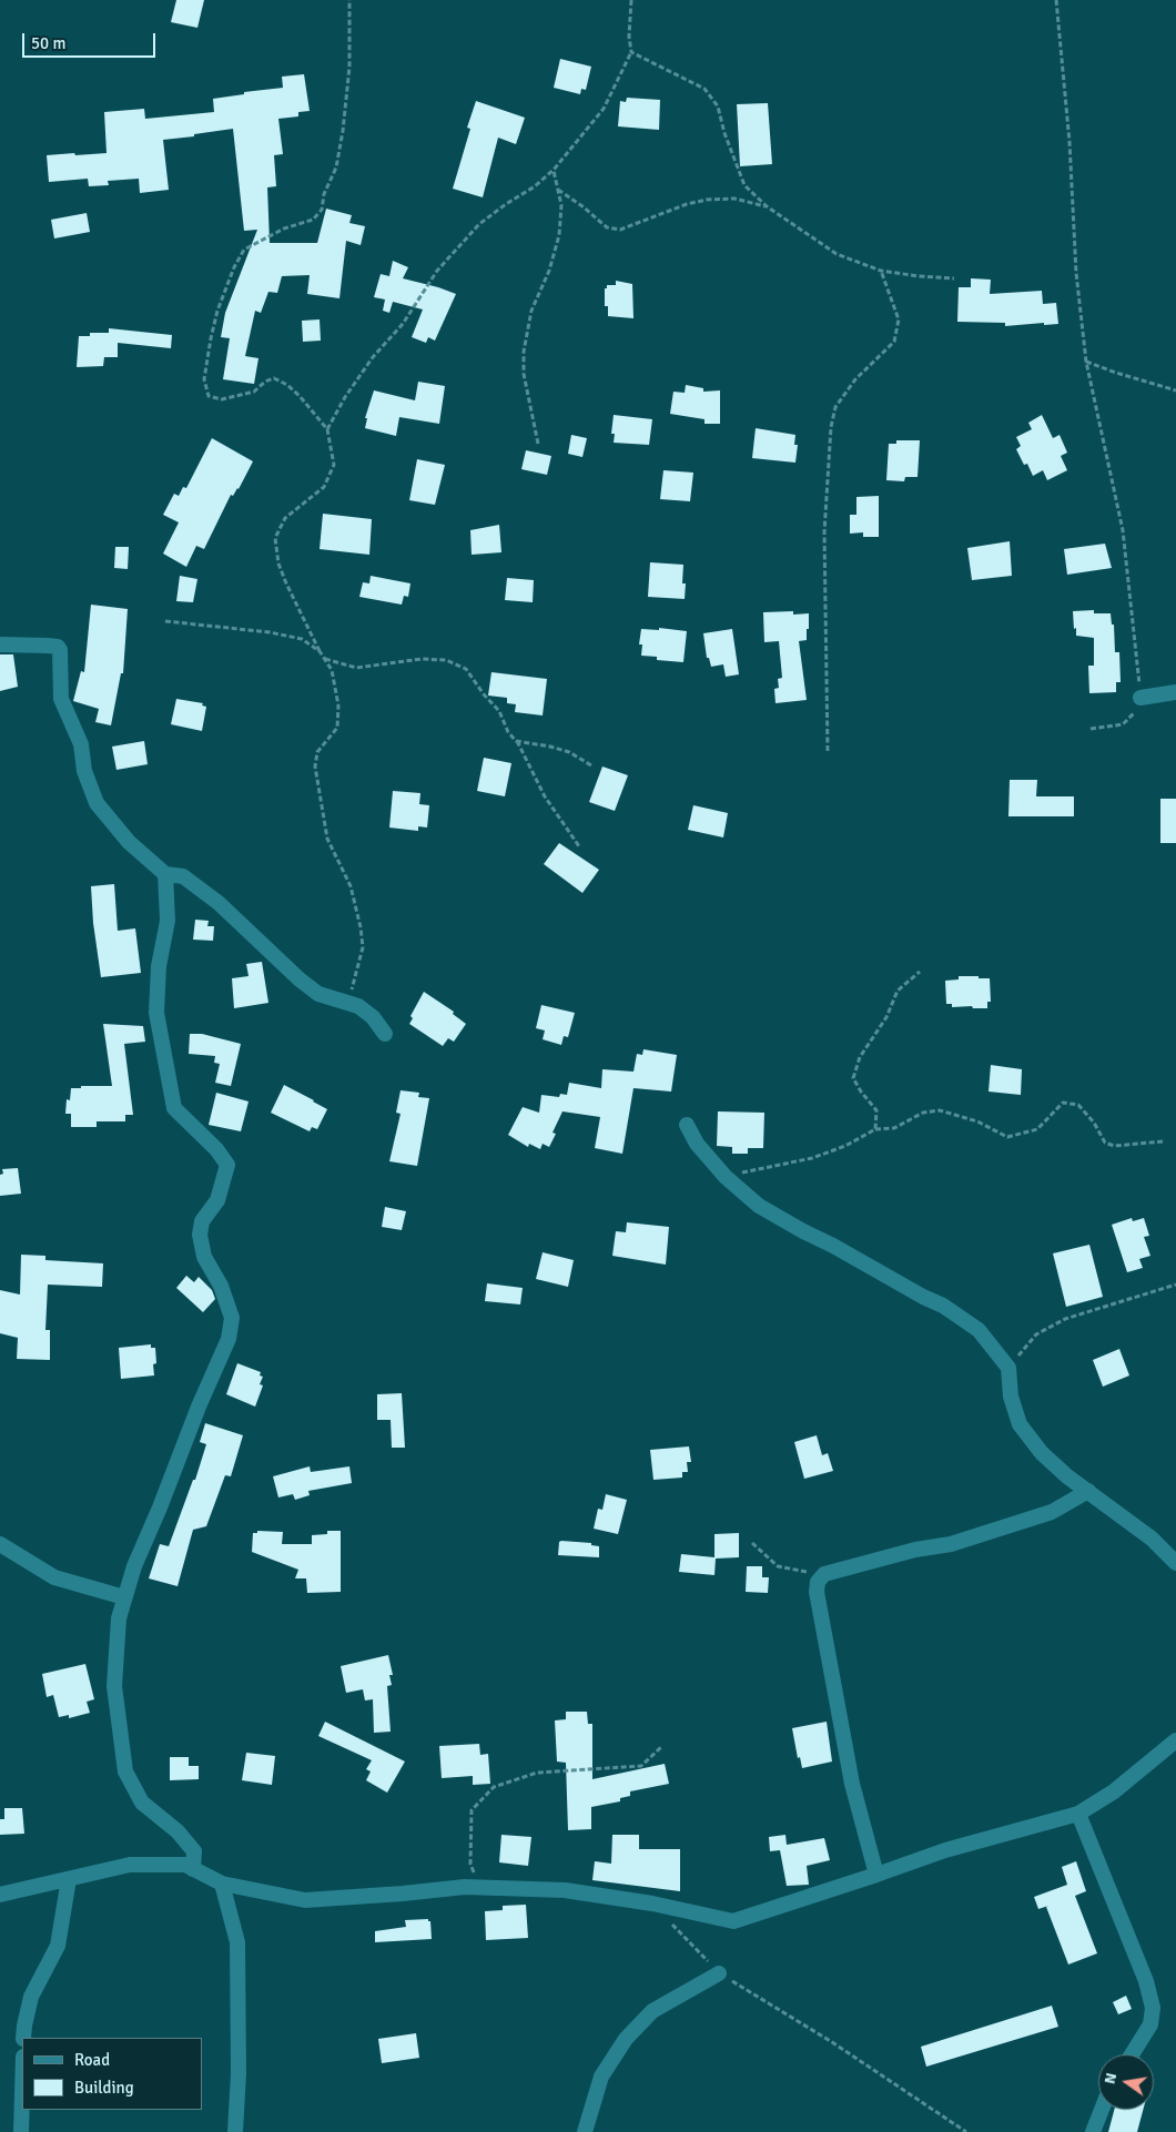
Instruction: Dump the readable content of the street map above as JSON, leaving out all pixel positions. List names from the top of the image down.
{
  "legend": ["Road", "Building"],
  "scale_bar": "50 m",
  "north": "left"
}
